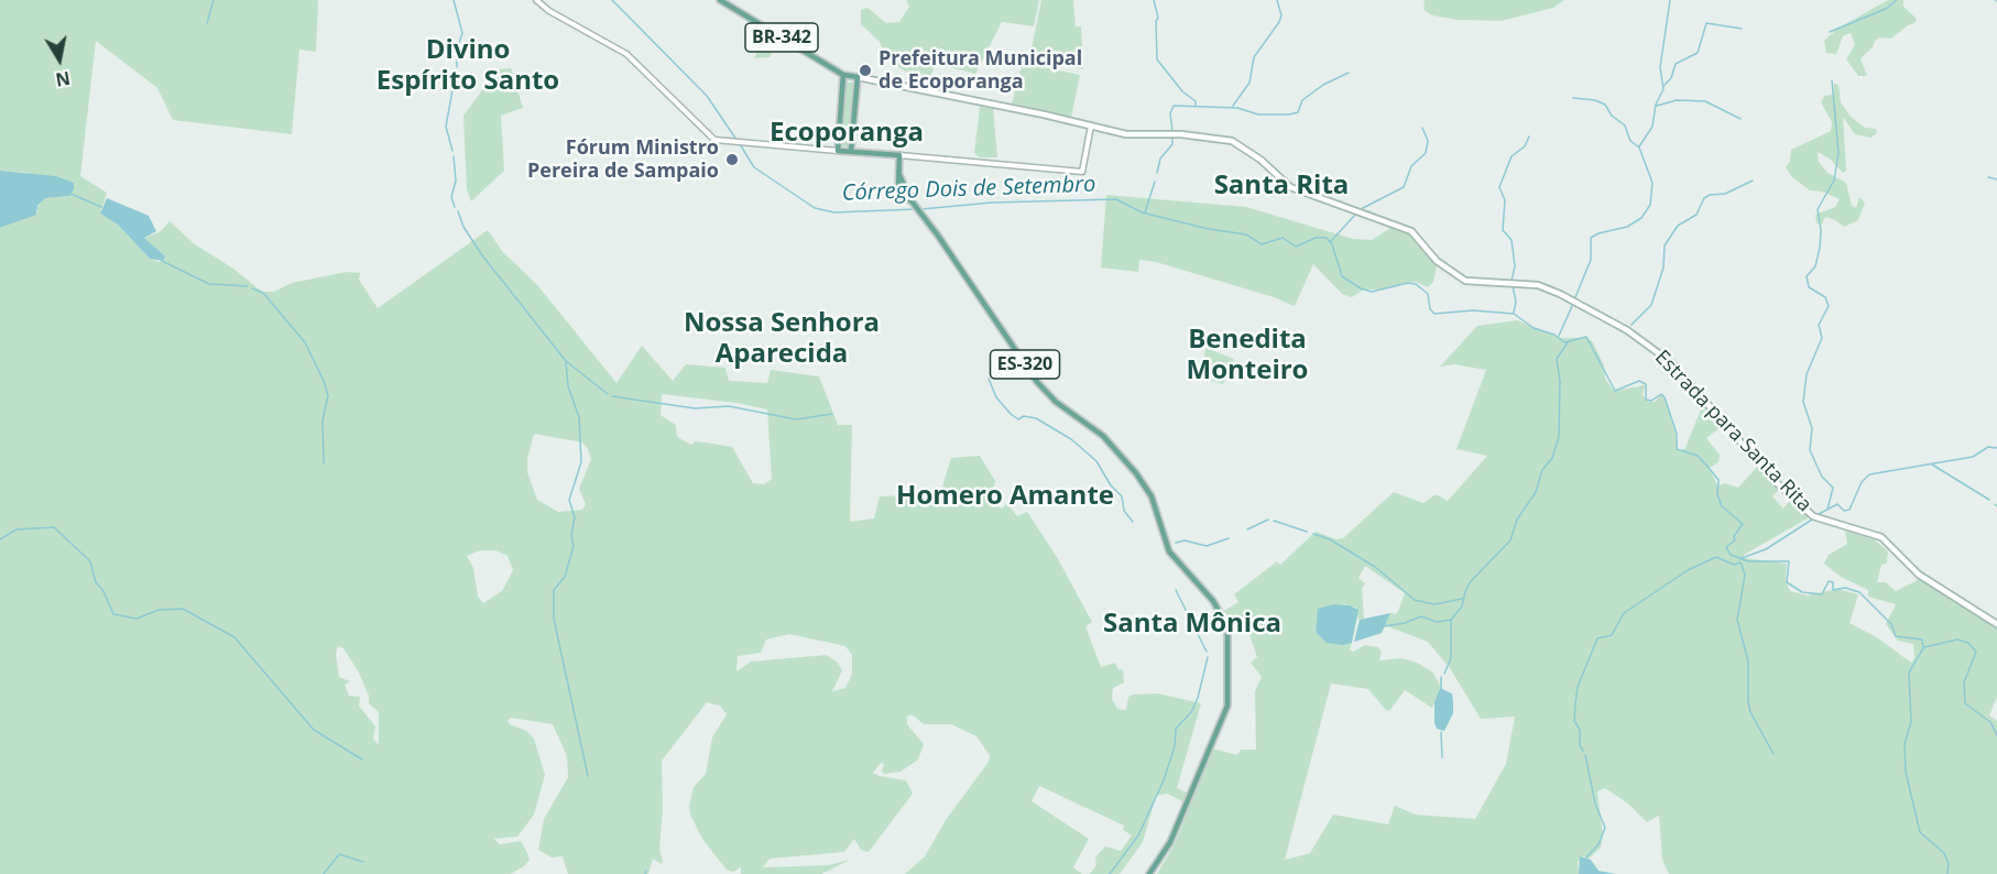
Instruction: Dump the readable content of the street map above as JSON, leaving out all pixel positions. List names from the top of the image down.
{
  "streets": {
    "main road": ["BR-342", "ES-320", "Estrada para Santa Rita"]
  },
  "crossings": [
    ["BR-342", "Estrada para Santa Rita"]
  ],
  "districts": [
    "Divino Espírito Santo",
    "Ecoporanga",
    "Santa Rita",
    "Nossa Senhora Aparecida",
    "Benedita Monteiro",
    "Homero Amante",
    "Santa Mônica"
  ],
  "water": ["Córrego Dois de Setembro"],
  "places": ["Prefeitura Municipal de Ecoporanga", "Fórum Ministro Pereira de Sampaio"],
  "north": "bottom"
}
